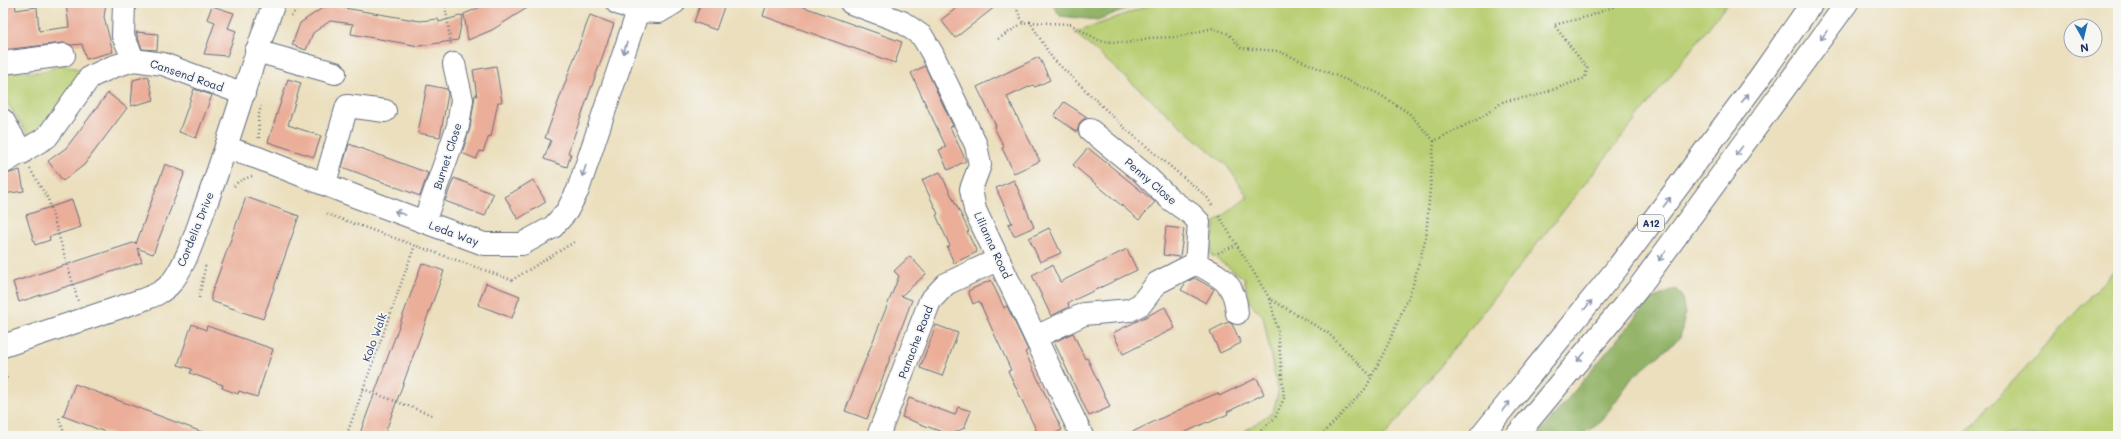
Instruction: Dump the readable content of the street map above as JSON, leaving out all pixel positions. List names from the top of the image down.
{
  "streets": {
    "main road": [
      "Cansend Road",
      "Burnet Close",
      "Penny Close",
      "A12",
      "Cordelia Drive",
      "Leda Way",
      "Lilianna Road",
      "Panache Road"
    ],
    "path": ["Kolo Walk"]
  },
  "crossings": [
    ["Cansend Road", "Cordelia Drive"],
    ["Burnet Close", "Leda Way"],
    ["Cordelia Drive", "Leda Way"],
    ["Lilianna Road", "Panache Road"]
  ],
  "north": "bottom"
}
